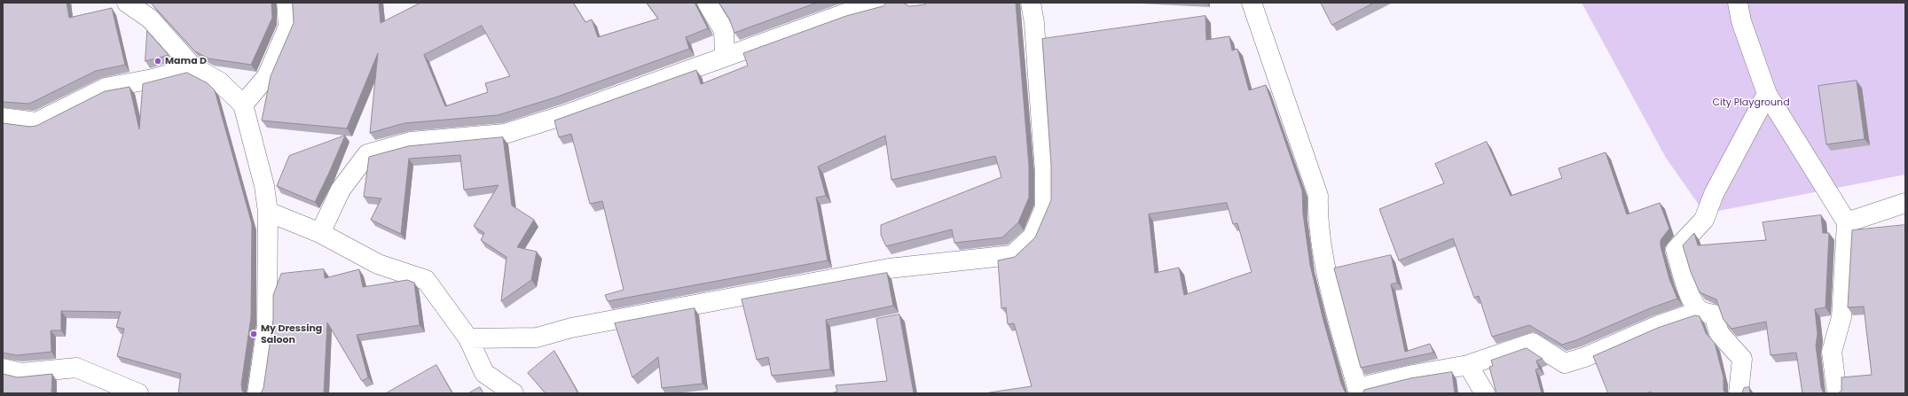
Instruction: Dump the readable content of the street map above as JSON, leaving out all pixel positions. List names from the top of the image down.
{
  "parks": ["City Playground"],
  "places": ["Mama D", "My Dressing Saloon"]
}
